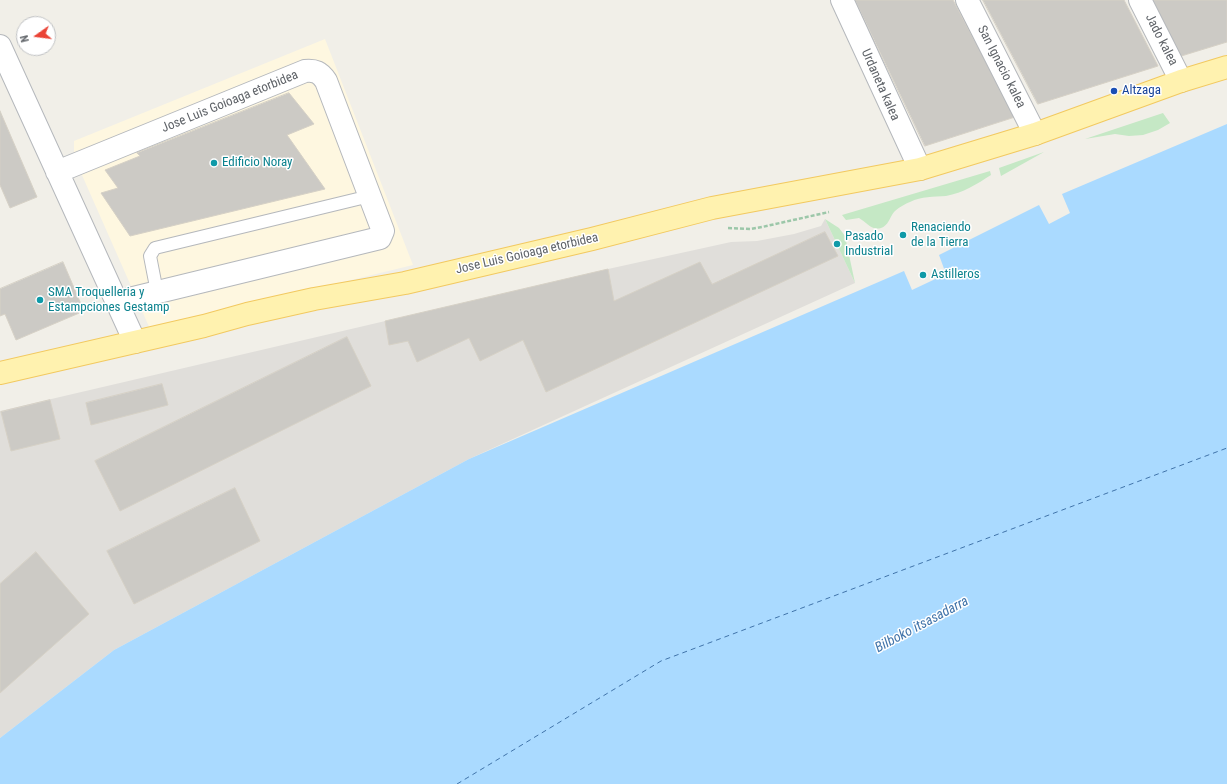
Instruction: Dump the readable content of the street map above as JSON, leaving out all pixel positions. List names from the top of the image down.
{
  "streets": {
    "main road": ["Jose Luis Goioaga etorbidea"],
    "street": ["Jado kalea", "San Ignacio kalea", "Urdaneta kalea"]
  },
  "crossings": [
    ["Jado kalea", "Jose Luis Goioaga etorbidea"],
    ["San Ignacio kalea", "Jose Luis Goioaga etorbidea"],
    ["Urdaneta kalea", "Jose Luis Goioaga etorbidea"]
  ],
  "water": ["Bilboko itsasadarra"],
  "places": [
    "Altzaga",
    "Edificio Noray",
    "Renaciendo de la Tierra",
    "Pasado Industrial",
    "Astilleros",
    "SMA Troquelleria y Estampciones Gestamp"
  ],
  "north": "left"
}
